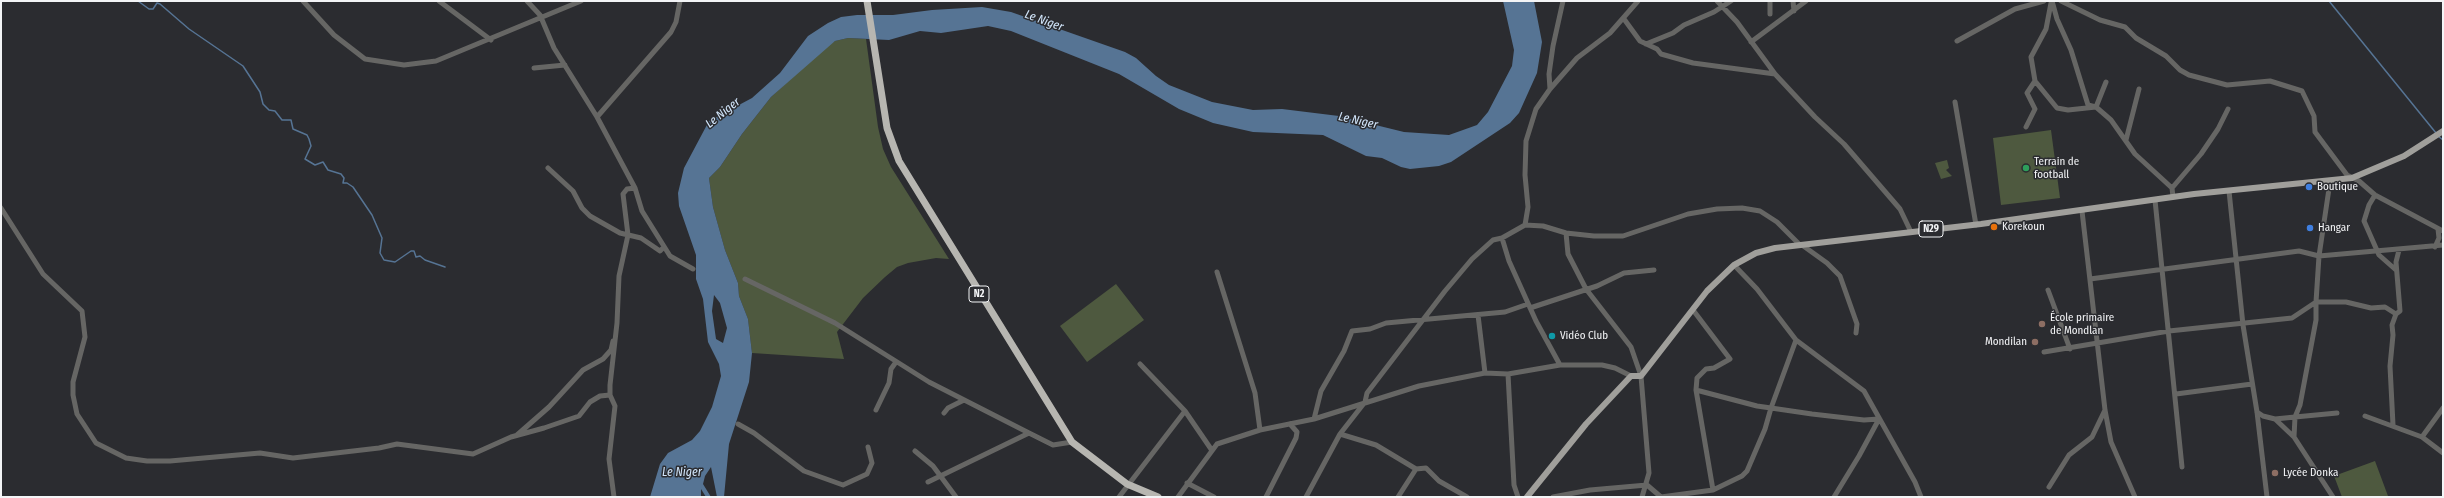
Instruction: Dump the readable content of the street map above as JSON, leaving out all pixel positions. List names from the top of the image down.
{
  "streets": {
    "highway": ["N2"],
    "main road": ["N29"]
  },
  "water": ["Le Niger"],
  "places": [
    "Terrain de football",
    "Boutique",
    "Korekoun",
    "Hangar",
    "École primaire de Mondlan",
    "Vidéo Club",
    "Mondilan",
    "Lycée Donka"
  ]
}
